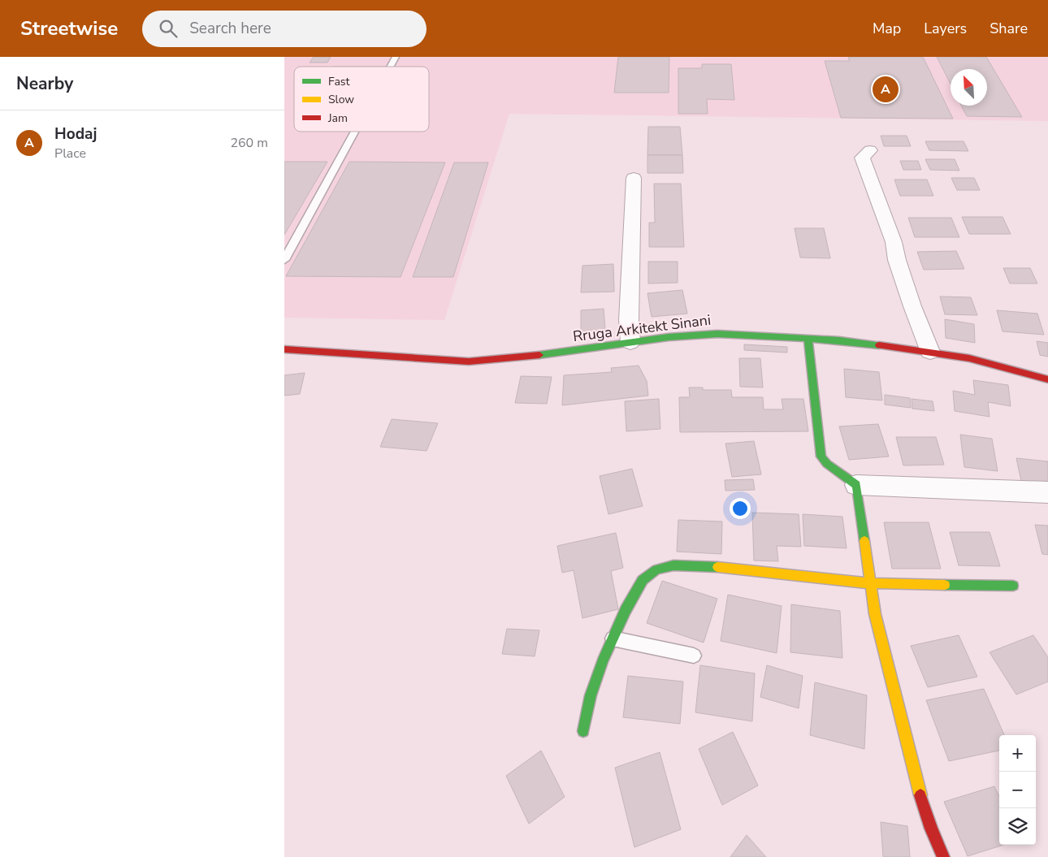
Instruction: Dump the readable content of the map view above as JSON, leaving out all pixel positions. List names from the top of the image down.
{
  "streets": {
    "street": ["Rruga Arkitekt Sinani"]
  },
  "legend": ["Fast", "Slow", "Jam"],
  "north": "top left",
  "page": {
    "header": "Streetwise",
    "search": "Search here",
    "nav": ["Map", "Layers", "Share"],
    "heading": "Nearby",
    "pins": "A",
    "list": [
      {
        "mark": "A",
        "name": "Hodaj",
        "note": "Place",
        "value": "260 m"
      }
    ],
    "map_buttons": ["+", "−"]
  }
}
